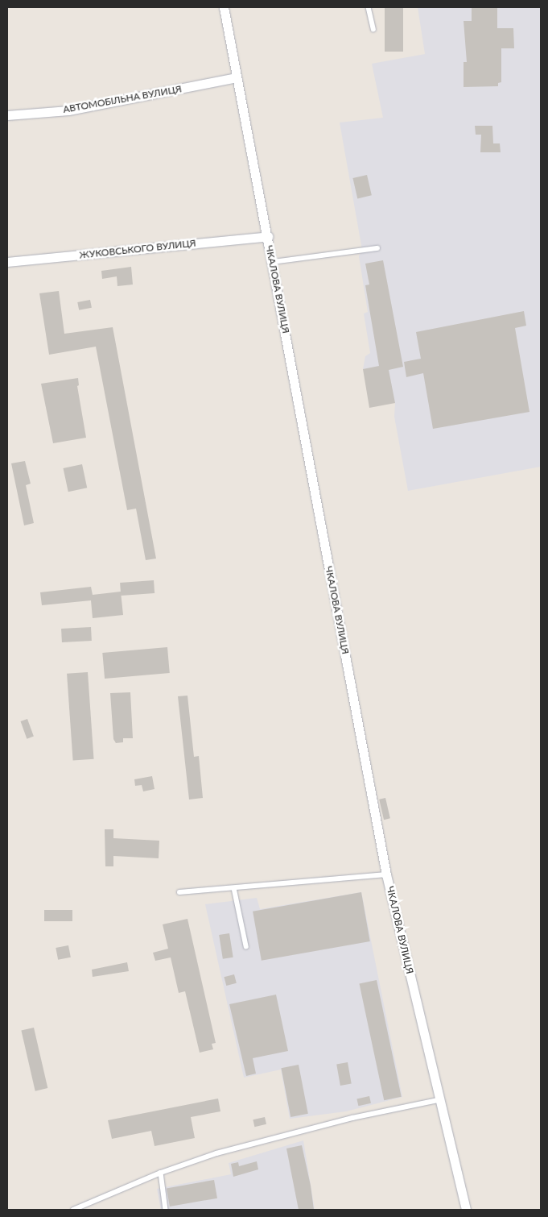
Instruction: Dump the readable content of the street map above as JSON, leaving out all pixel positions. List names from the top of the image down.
{
  "streets": {
    "street": ["АВТОМОБІЛЬНА ВУЛИЦЯ", "ЖУКОВСЬКОГО ВУЛИЦЯ", "ЧКАЛОВА ВУЛИЦЯ"]
  },
  "crossings": [
    ["АВТОМОБІЛЬНА ВУЛИЦЯ", "ЧКАЛОВА ВУЛИЦЯ"],
    ["ЖУКОВСЬКОГО ВУЛИЦЯ", "ЧКАЛОВА ВУЛИЦЯ"]
  ]
}
